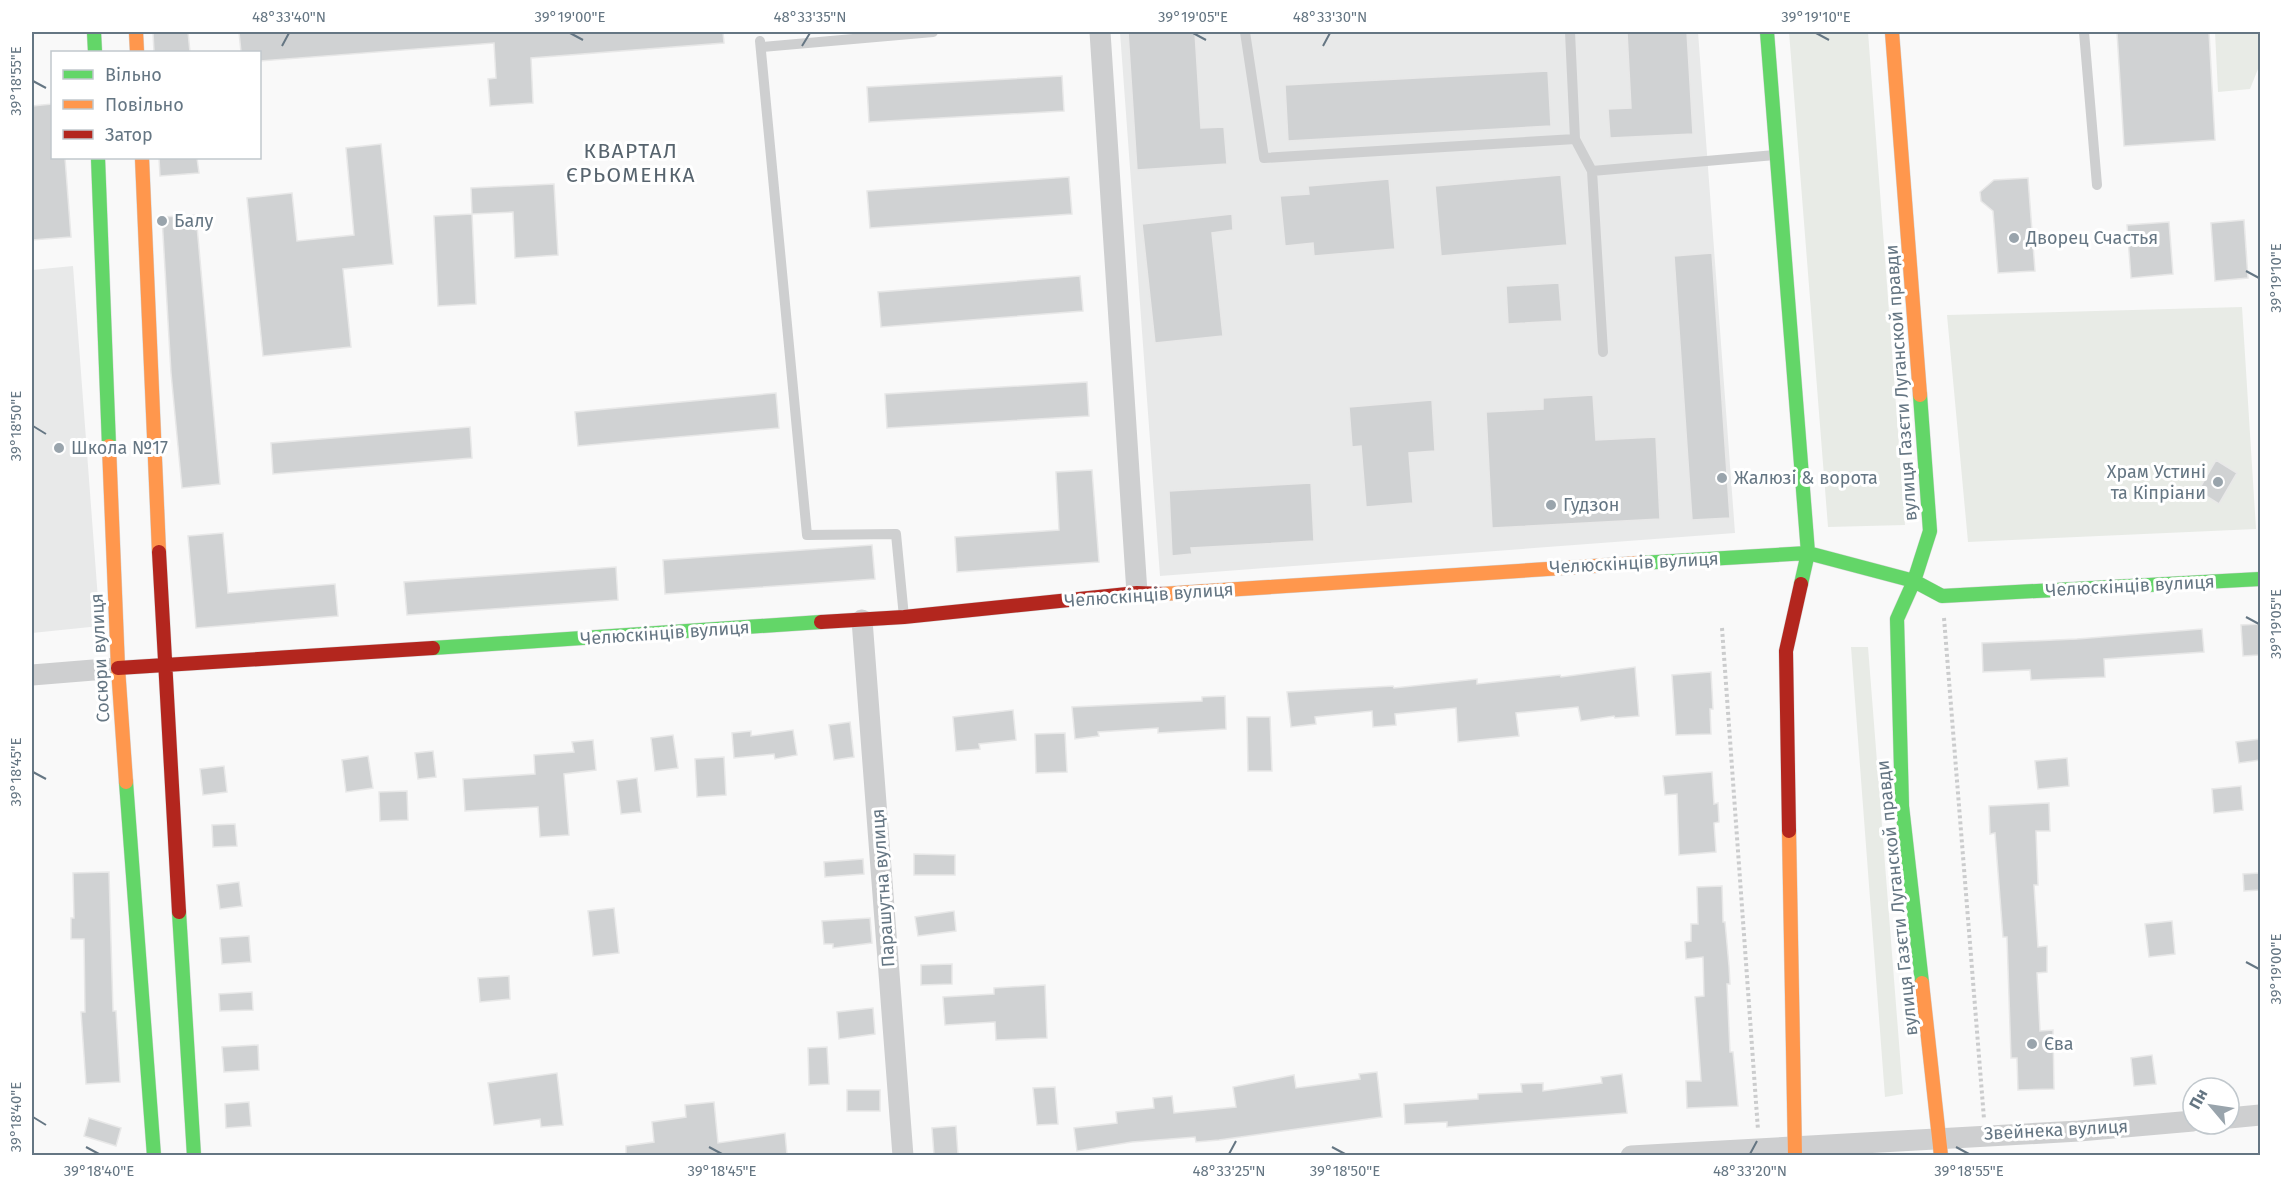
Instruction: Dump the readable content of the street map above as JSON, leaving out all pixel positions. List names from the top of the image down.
{
  "streets": {
    "street": [
      "вулиця Газєти Луганской правди",
      "Челюскінців вулиця",
      "Сосюри вулиця",
      "Парашутна вулиця",
      "Звейнека вулиця"
    ]
  },
  "crossings": [
    ["вулиця Газєти Луганской правди", "Челюскінців вулиця"],
    ["вулиця Газєти Луганской правди", "Звейнека вулиця"],
    ["Челюскінців вулиця", "Сосюри вулиця"],
    ["Челюскінців вулиця", "Парашутна вулиця"]
  ],
  "districts": ["КВАРТАЛ ЄРЬОМЕНКА"],
  "places": [
    "Балу",
    "Дворец Счастья",
    "Школа №17",
    "Жалюзі & ворота",
    "Храм Устині та Кіпріани",
    "Гудзон",
    "Єва"
  ],
  "legend": ["Вільно", "Повільно", "Затор"],
  "north": "top left",
  "coordinates": [
    "48°33'40\"N",
    "39°19'00\"E",
    "48°33'35\"N",
    "39°19'05\"E",
    "48°33'30\"N",
    "39°19'10\"E",
    "39°18'55\"E",
    "39°18'50\"E",
    "39°18'45\"E",
    "39°18'40\"E",
    "48°33'25\"N",
    "48°33'20\"N"
  ]
}
